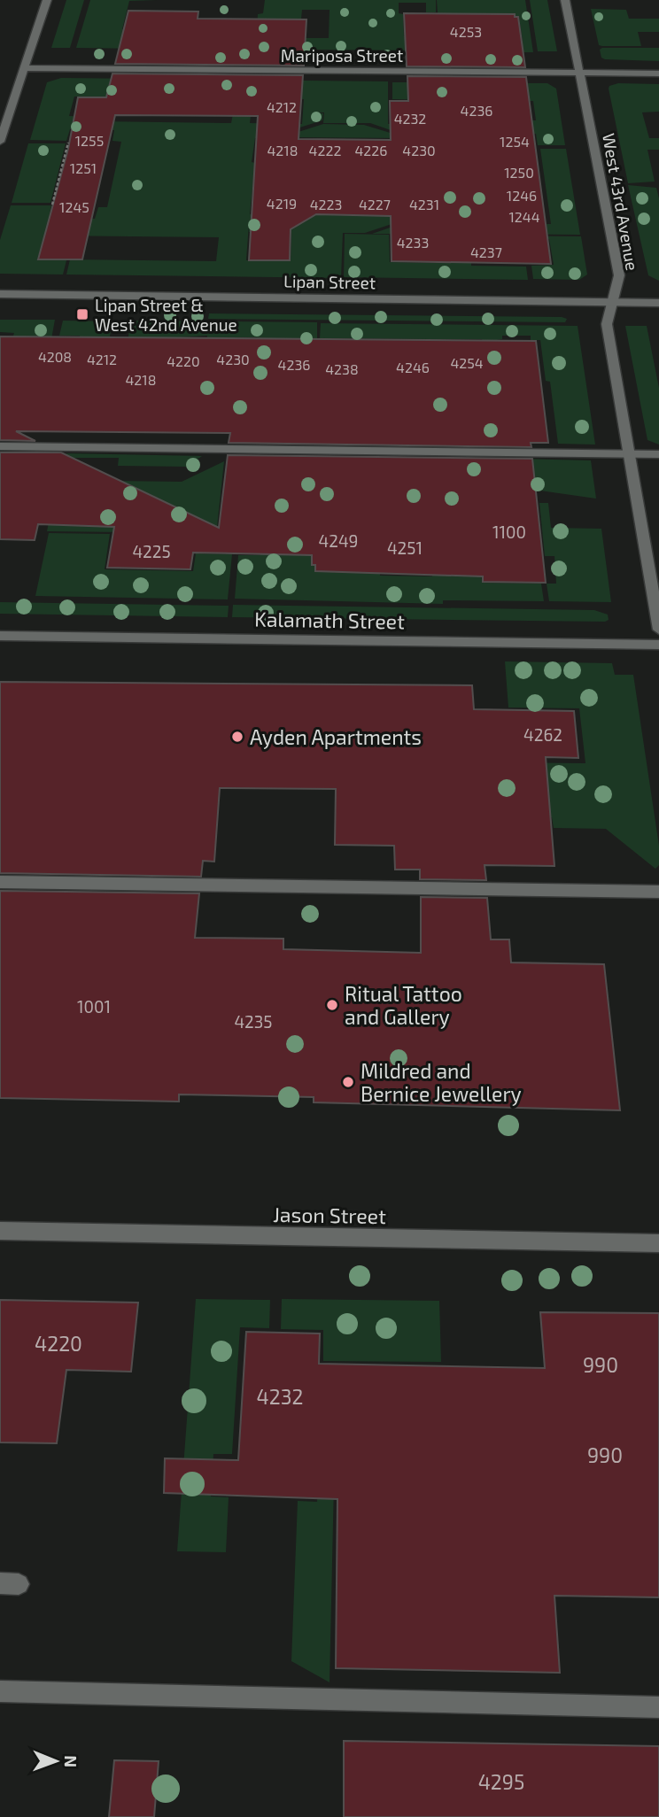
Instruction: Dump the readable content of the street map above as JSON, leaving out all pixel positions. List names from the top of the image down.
{
  "streets": {
    "street": [
      "Mariposa Street",
      "West 43rd Avenue",
      "Lipan Street",
      "Kalamath Street",
      "Jason Street"
    ]
  },
  "crossings": [
    ["Mariposa Street", "West 43rd Avenue"],
    ["West 43rd Avenue", "Lipan Street"]
  ],
  "places": {
    "transit": ["Lipan Street & West 42nd Avenue"],
    "other": ["Ayden Apartments", "Ritual Tattoo and Gallery", "Mildred and Bernice Jewellery"]
  },
  "house_numbers": [
    "4253",
    "4212",
    "4236",
    "4232",
    "1255",
    "1254",
    "4218",
    "4222",
    "4226",
    "4230",
    "1251",
    "1250",
    "1246",
    "4219",
    "4223",
    "4227",
    "4231",
    "1245",
    "1244",
    "4233",
    "4237",
    "4208",
    "4212",
    "4230",
    "4220",
    "4254",
    "4236",
    "4246",
    "4238",
    "4218",
    "1100",
    "4249",
    "4251",
    "4225",
    "4262",
    "1001",
    "4235",
    "4220",
    "990",
    "4232",
    "990",
    "4295"
  ],
  "north": "right"
}
